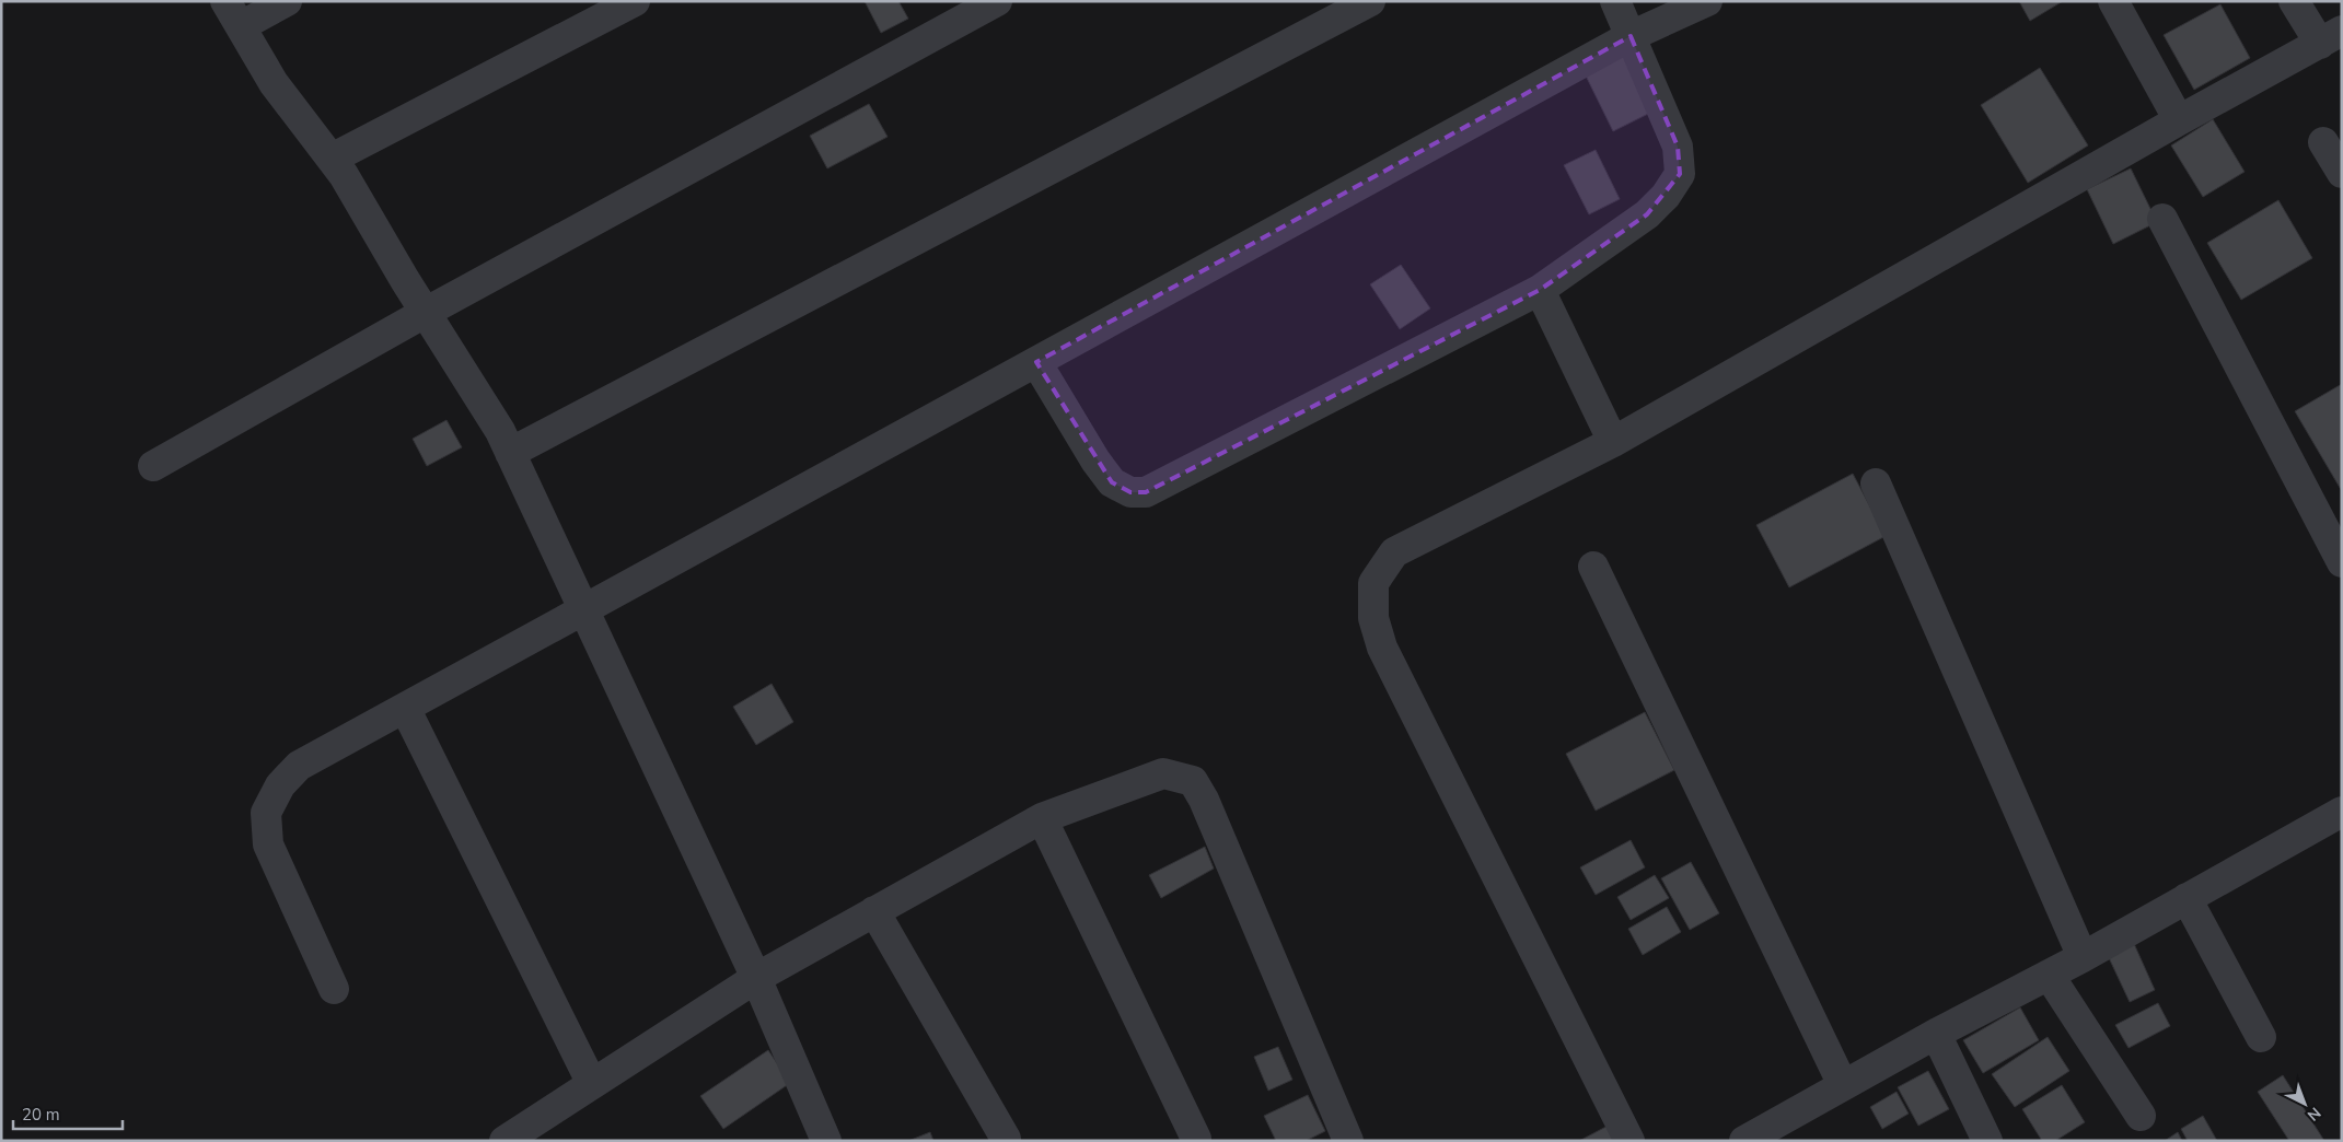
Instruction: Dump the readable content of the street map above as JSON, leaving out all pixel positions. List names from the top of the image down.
{
  "scale_bar": "20 m",
  "north": "bottom right"
}
